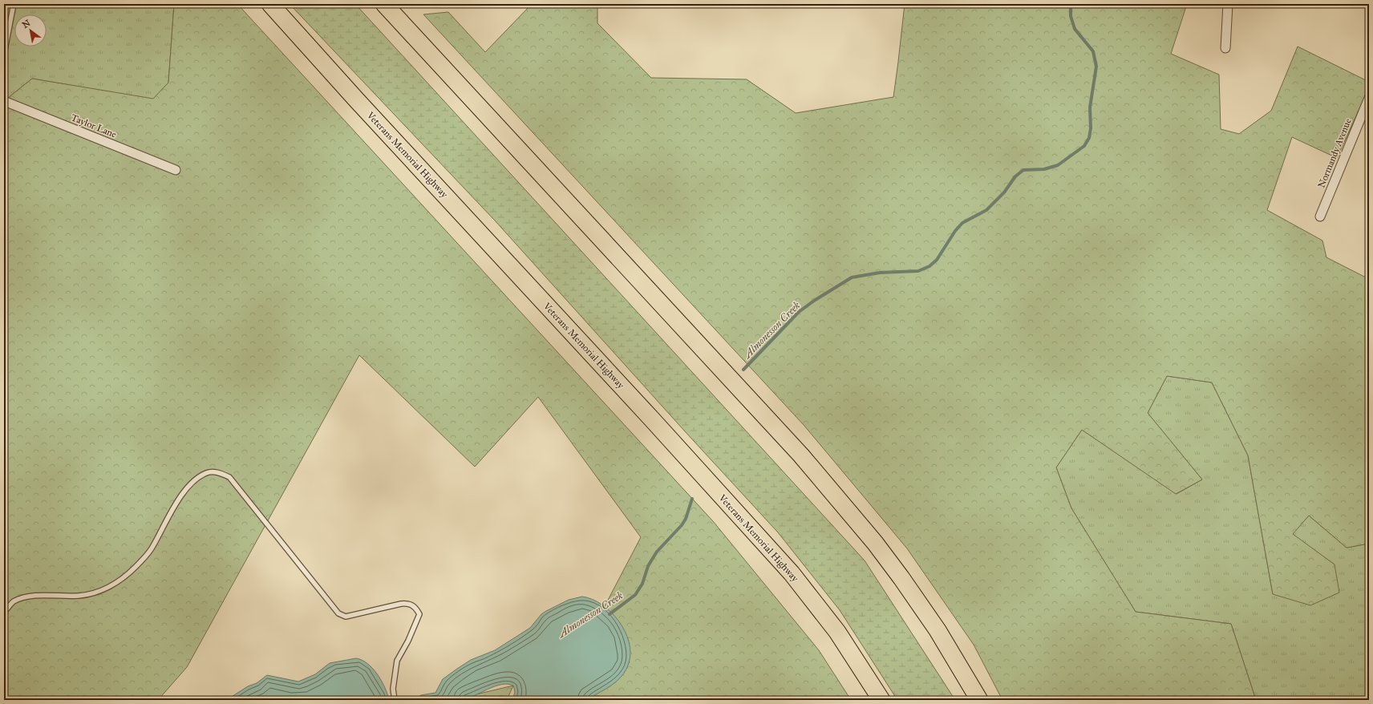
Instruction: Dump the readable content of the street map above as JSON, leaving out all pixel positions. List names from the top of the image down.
{
  "streets": {
    "highway": ["Veterans Memorial Highway"],
    "street": ["Taylor Lane", "Normandy Avenue"]
  },
  "water": ["Almonesson Creek"],
  "north": "top left"
}
